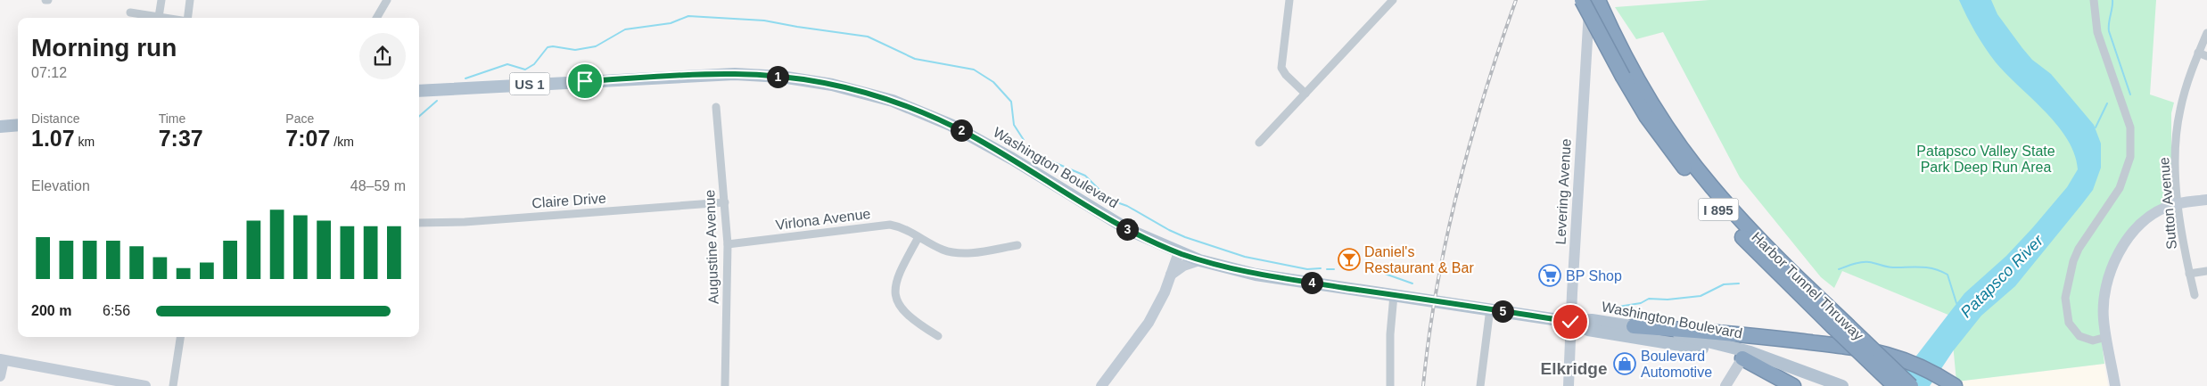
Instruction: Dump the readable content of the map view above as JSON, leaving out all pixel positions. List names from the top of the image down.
{
  "streets": {
    "highway": ["I 895", "Harbor Tunnel Thruway"],
    "main road": ["US 1", "Washington Boulevard"],
    "street": [
      "Levering Avenue",
      "Claire Drive",
      "Sutton Avenue",
      "Virlona Avenue",
      "Augustine Avenue"
    ]
  },
  "crossings": [
    ["Washington Boulevard", "Levering Avenue"],
    ["Claire Drive", "Augustine Avenue"],
    ["Virlona Avenue", "Augustine Avenue"]
  ],
  "districts": ["Elkridge"],
  "water": ["Patapsco River"],
  "parks": ["Patapsco Valley State Park Deep Run Area"],
  "places": {
    "bar": ["Daniel's Restaurant & Bar"],
    "supermarket": ["BP Shop"],
    "shop": ["Boulevard Automotive"]
  },
  "page": {
    "heading": ["Morning run", "07:12"],
    "pins": [
      "1",
      "2",
      "3",
      "4",
      "5"
    ],
    "stats": [
      ["Distance", "1.07 km"],
      ["Time", "7:37"],
      ["Pace", "7:07 /km"]
    ],
    "chart": ["Elevation", "48–59 m"],
    "list": [
      {
        "name": "200 m",
        "note": "6:56"
      }
    ]
  }
}
